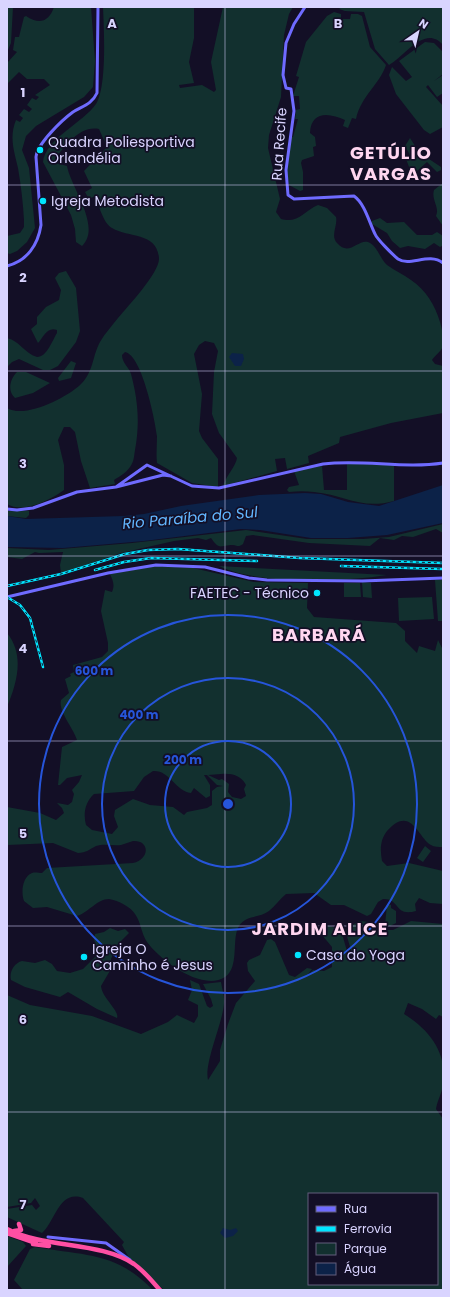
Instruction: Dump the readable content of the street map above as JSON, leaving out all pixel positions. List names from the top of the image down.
{
  "streets": {
    "main road": ["Rua Recife"]
  },
  "districts": ["GETÚLIO VARGAS", "BARBARÁ", "JARDIM ALICE"],
  "water": ["Rio Paraíba do Sul"],
  "places": [
    "Quadra Poliesportiva Orlandélia",
    "Igreja Metodista",
    "FAETEC - Técnico",
    "Casa do Yoga",
    "Igreja O Caminho é Jesus"
  ],
  "legend": [
    "Rua",
    "Ferrovia",
    "Parque",
    "Água"
  ],
  "north": "top right",
  "grid": {
    "columns": ["A", "B"],
    "rows": [
      "1",
      "2",
      "3",
      "4",
      "5",
      "6",
      "7"
    ]
  },
  "rings": ["600 m", "400 m", "200 m"]
}
